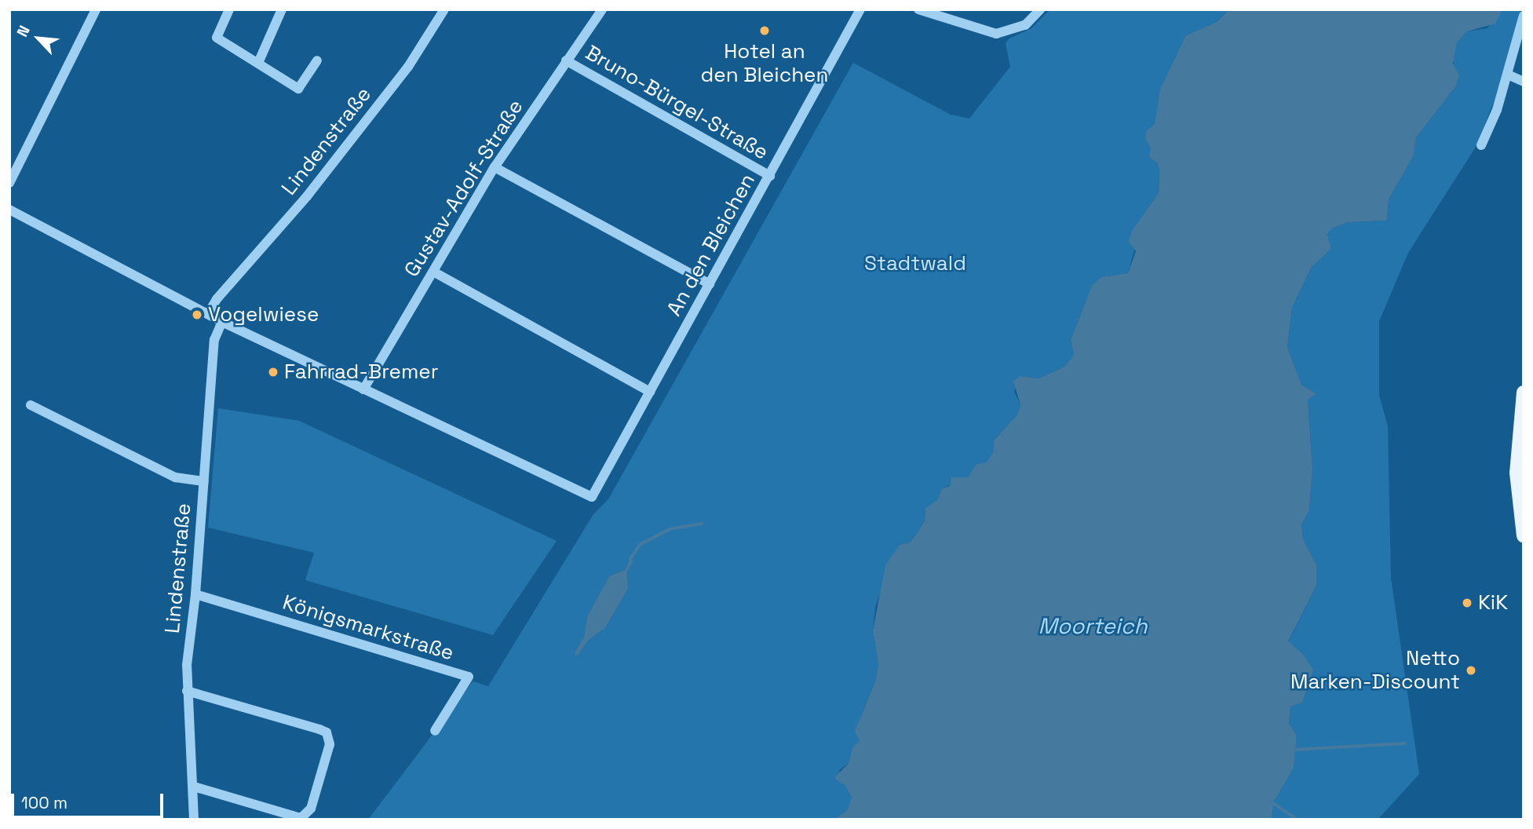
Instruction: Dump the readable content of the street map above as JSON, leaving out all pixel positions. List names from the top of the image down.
{
  "streets": {
    "street": [
      "Bruno-Bürgel-Straße",
      "Lindenstraße",
      "Gustav-Adolf-Straße",
      "An den Bleichen",
      "Königsmarkstraße"
    ]
  },
  "crossings": [
    ["Bruno-Bürgel-Straße", "Gustav-Adolf-Straße"],
    ["Bruno-Bürgel-Straße", "An den Bleichen"],
    ["Lindenstraße", "Königsmarkstraße"],
    ["Gustav-Adolf-Straße", "An den Bleichen"]
  ],
  "water": ["Moorteich"],
  "parks": ["Stadtwald"],
  "places": [
    "Hotel an den Bleichen",
    "Vogelwiese",
    "Fahrrad-Bremer",
    "KiK",
    "Netto Marken-Discount"
  ],
  "scale_bar": "100 m",
  "north": "top left"
}
